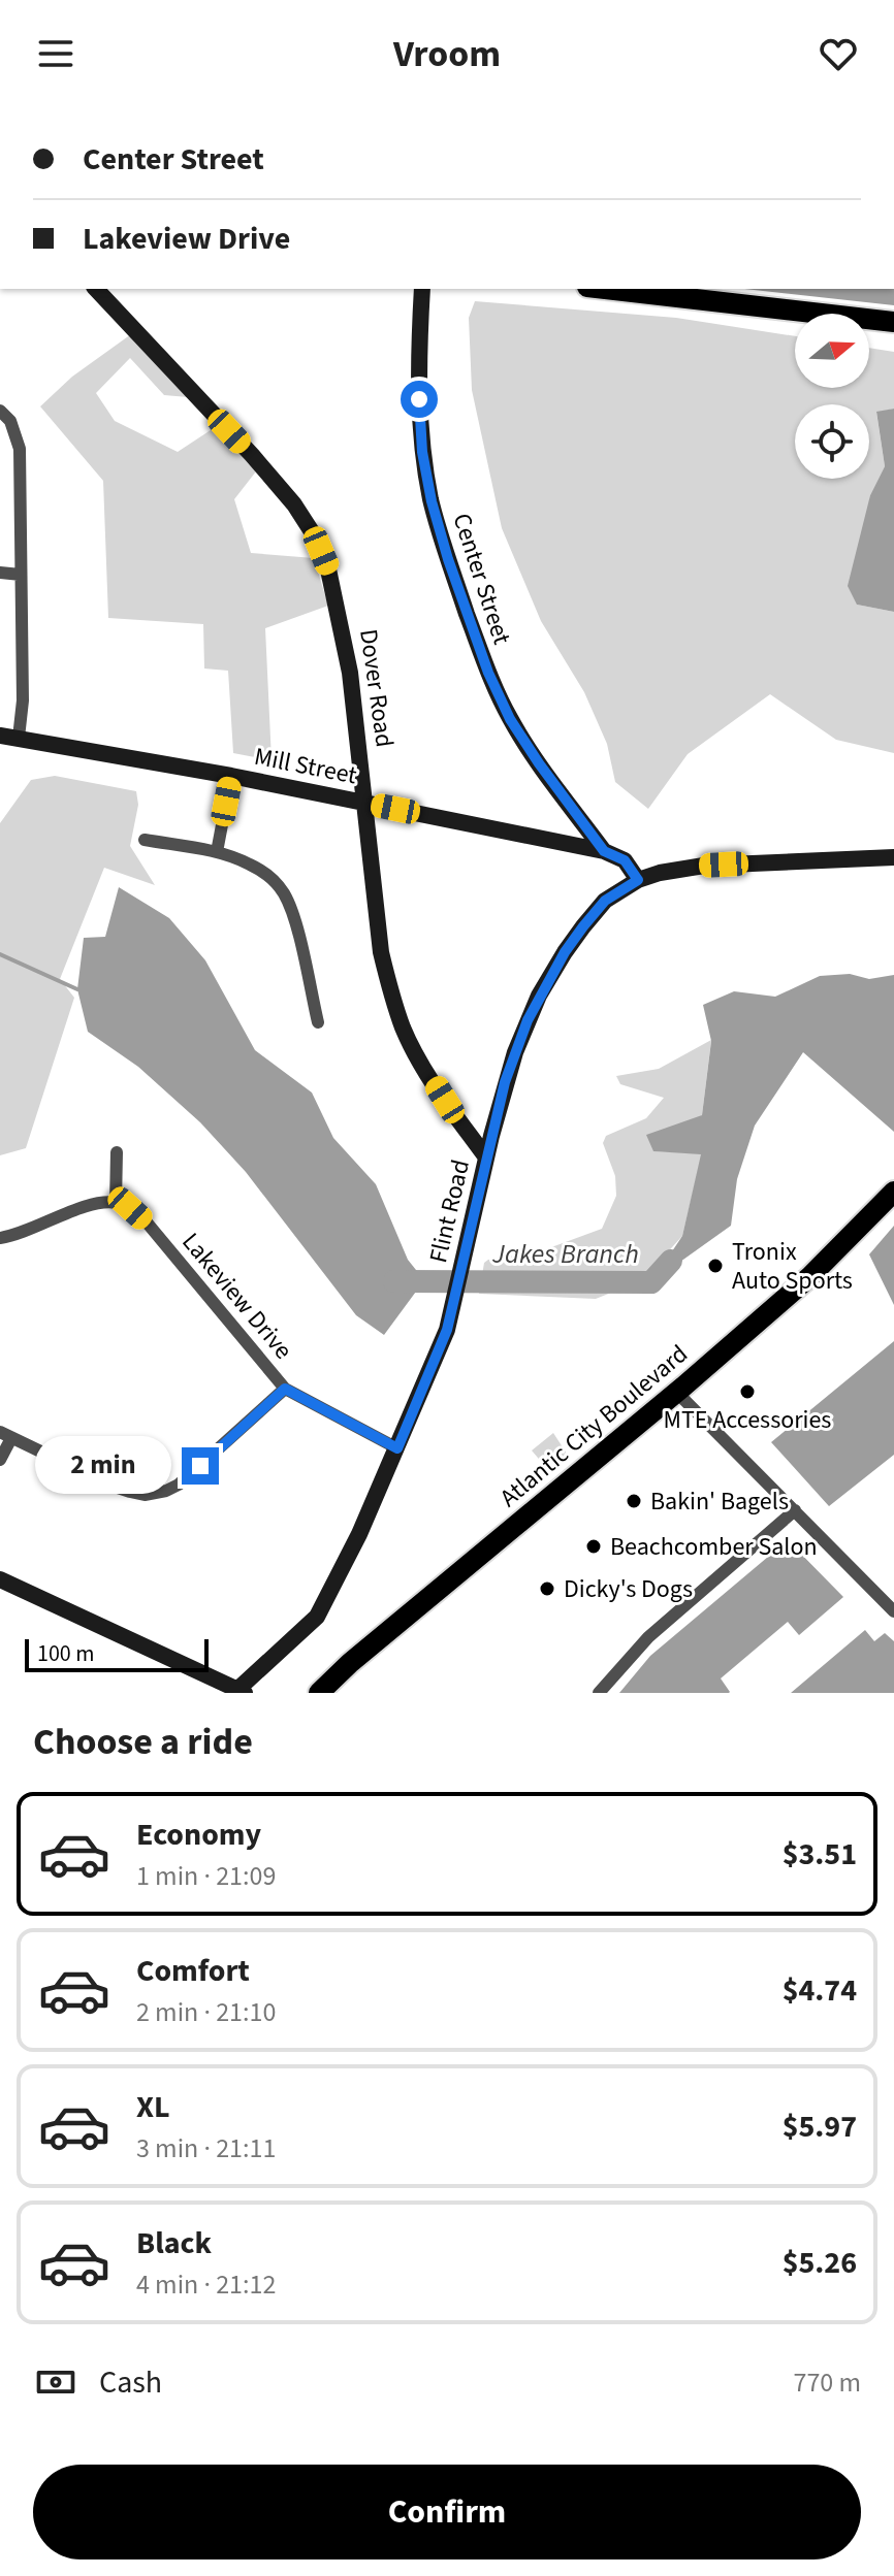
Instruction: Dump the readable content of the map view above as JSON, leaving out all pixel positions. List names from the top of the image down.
{
  "streets": {
    "main road": ["Atlantic City Boulevard"],
    "street": [
      "Center Street",
      "Dover Road",
      "Mill Street",
      "Flint Road",
      "Lakeview Drive"
    ]
  },
  "crossings": [
    ["Center Street", "Mill Street"],
    ["Dover Road", "Mill Street"],
    ["Dover Road", "Flint Road"],
    ["Mill Street", "Flint Road"],
    ["Flint Road", "Lakeview Drive"]
  ],
  "water": ["Jakes Branch"],
  "places": [
    "Tronix Auto Sports",
    "MTE Accessories",
    "Bakin' Bagels",
    "Beachcomber Salon",
    "Dicky's Dogs"
  ],
  "scale_bar": "100 m",
  "north": "right",
  "page": {
    "header": "Vroom",
    "banner": ["Center Street", "Lakeview Drive"],
    "bubble": "2 min",
    "scale": "100 m",
    "heading": "Choose a ride",
    "list": [
      {
        "name": "Economy",
        "note": "1 min · 21:09",
        "value": "$3.51"
      },
      {
        "name": "Comfort",
        "note": "2 min · 21:10",
        "value": "$4.74"
      },
      {
        "name": "XL",
        "note": "3 min · 21:11",
        "value": "$5.97"
      },
      {
        "name": "Black",
        "note": "4 min · 21:12",
        "value": "$5.26"
      }
    ],
    "pay": ["Cash", "770 m"],
    "buttons": "Confirm"
  }
}
